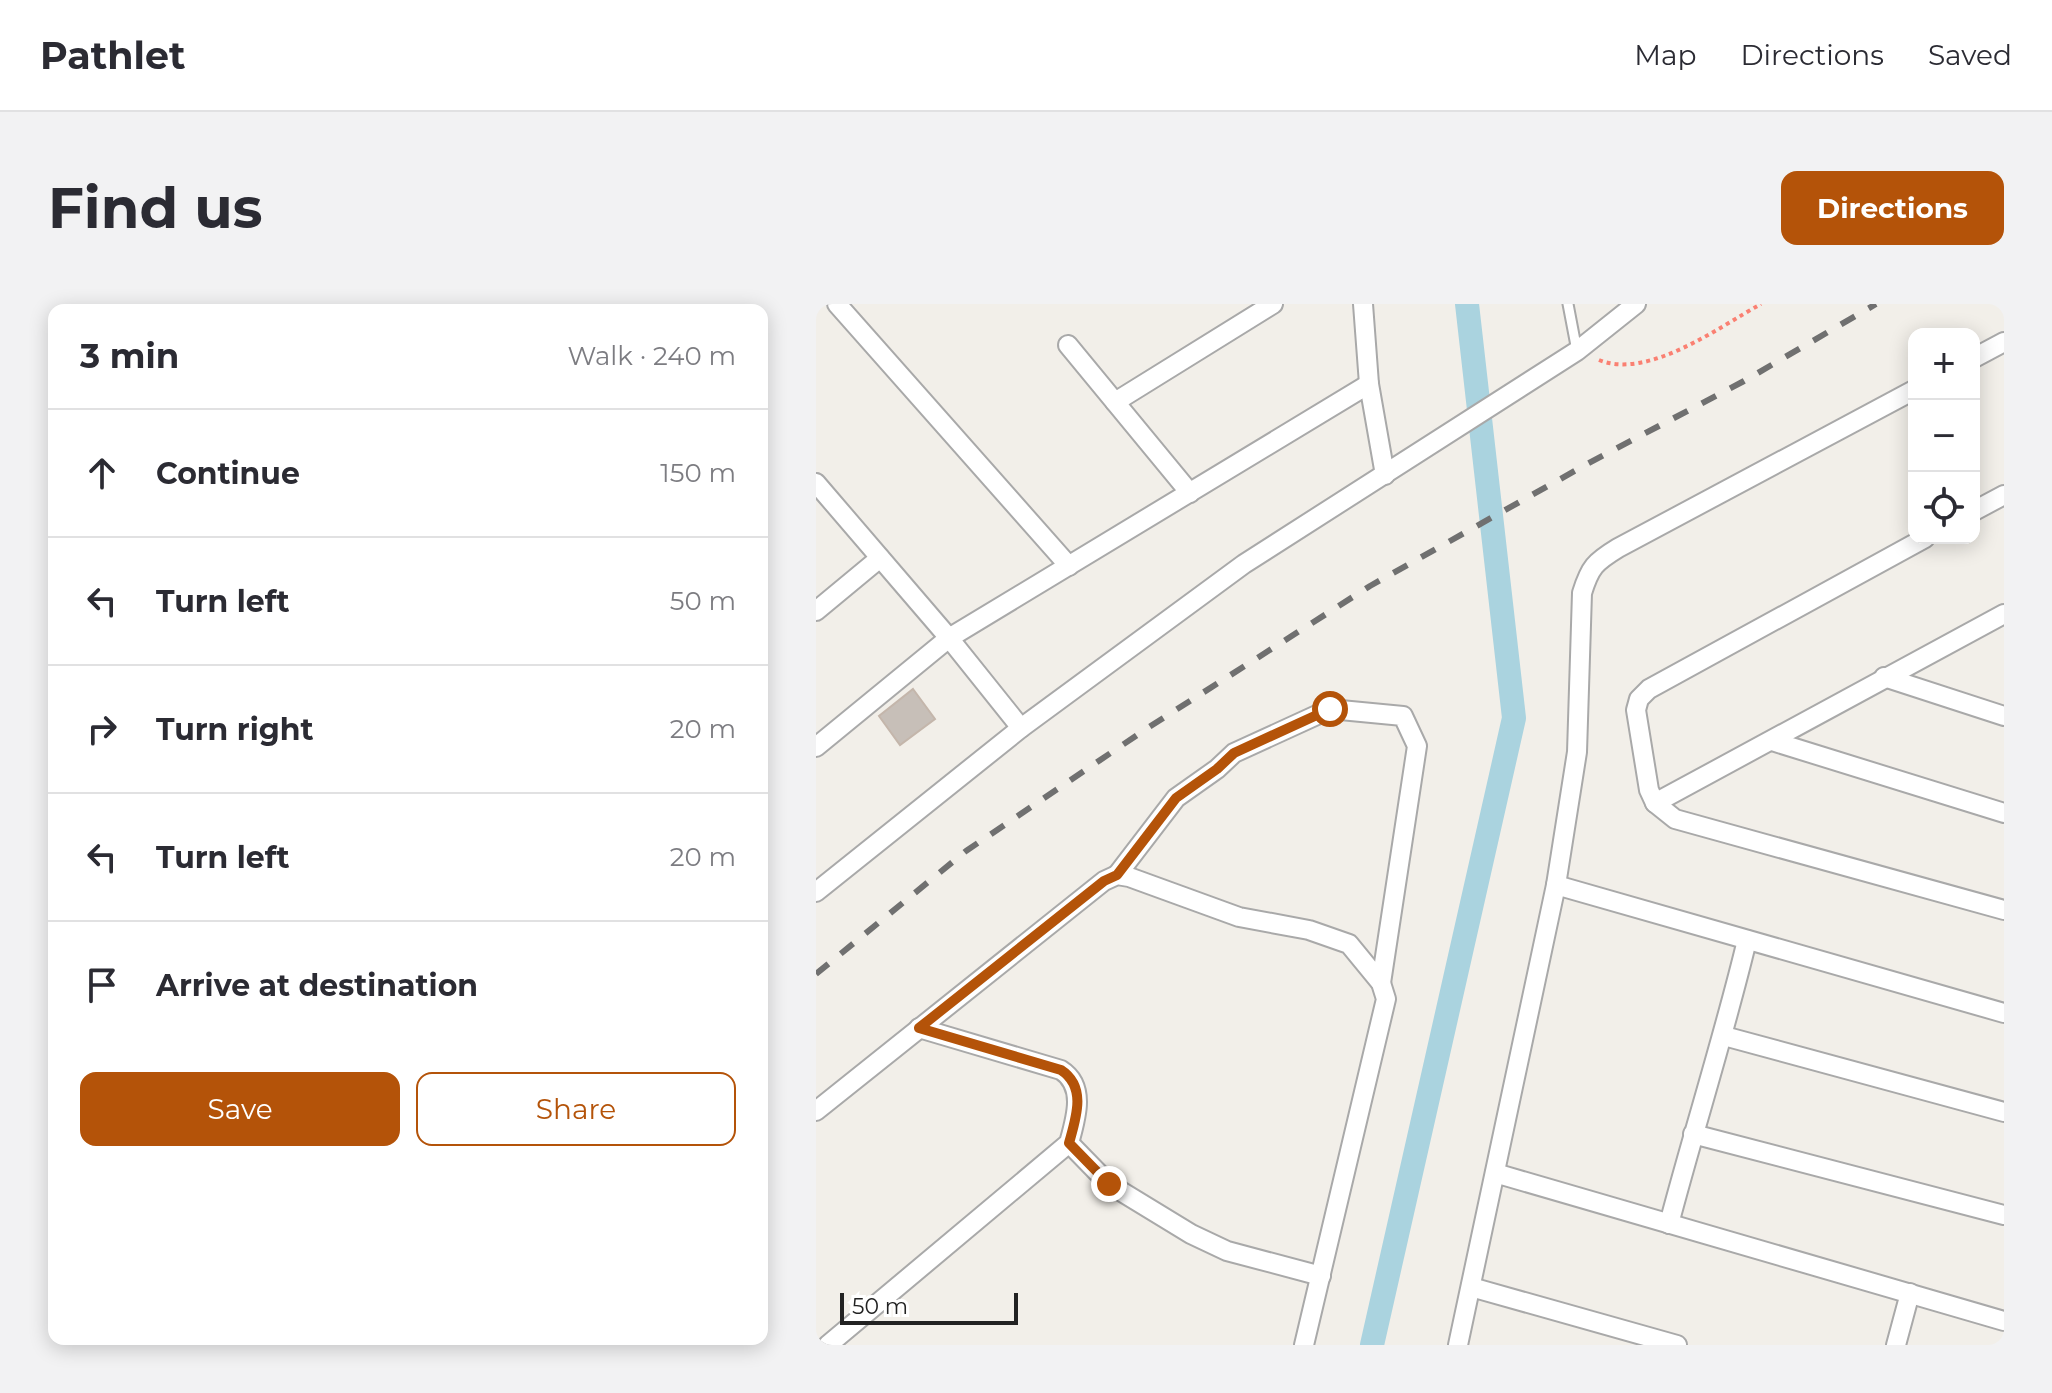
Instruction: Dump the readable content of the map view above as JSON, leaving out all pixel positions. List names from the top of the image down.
{
  "scale_bar": "50 m",
  "page": {
    "header": "Pathlet",
    "nav": ["Map", "Directions", "Saved"],
    "buttons": [
      "Directions",
      ["Save", "Share"]
    ],
    "title": "Find us",
    "heading": ["3 min", "Walk · 240 m"],
    "map_buttons": ["+", "−"],
    "list": [
      ["Continue", "150 m"],
      ["Turn left", "50 m"],
      ["Turn right", "20 m"],
      ["Turn left", "20 m"],
      "Arrive at destination"
    ],
    "scale": "50 m"
  }
}
